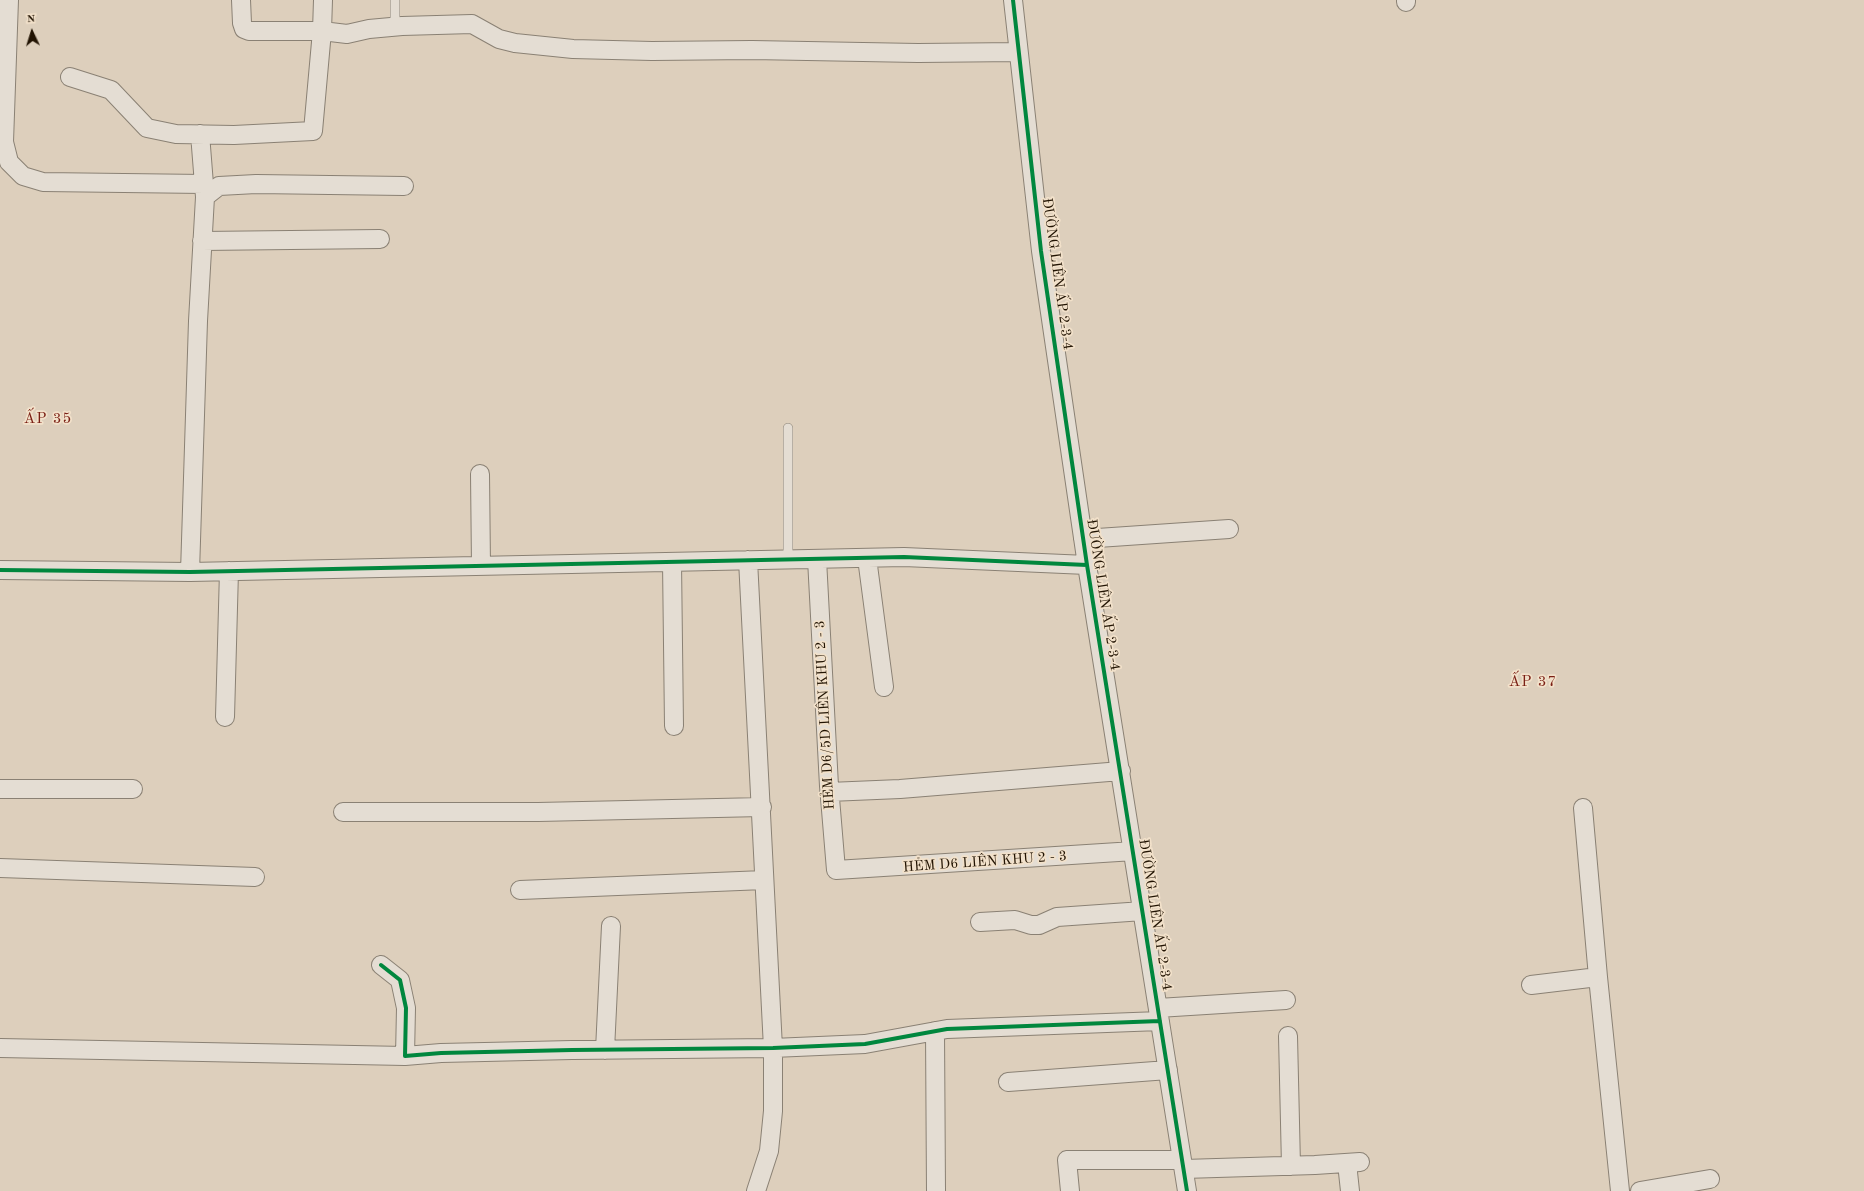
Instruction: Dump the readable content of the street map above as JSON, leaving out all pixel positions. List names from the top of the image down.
{
  "streets": {
    "street": ["ĐƯỜNG LIÊN ẤP 2-3-4", "HẺM D6/5D LIÊN KHU 2 - 3", "HẺM D6 LIÊN KHU 2 - 3"]
  },
  "crossings": [
    ["ĐƯỜNG LIÊN ẤP 2-3-4", "HẺM D6 LIÊN KHU 2 - 3"],
    ["HẺM D6/5D LIÊN KHU 2 - 3", "HẺM D6 LIÊN KHU 2 - 3"]
  ],
  "districts": ["ẤP 35", "ẤP 37"],
  "north": "top"
}
